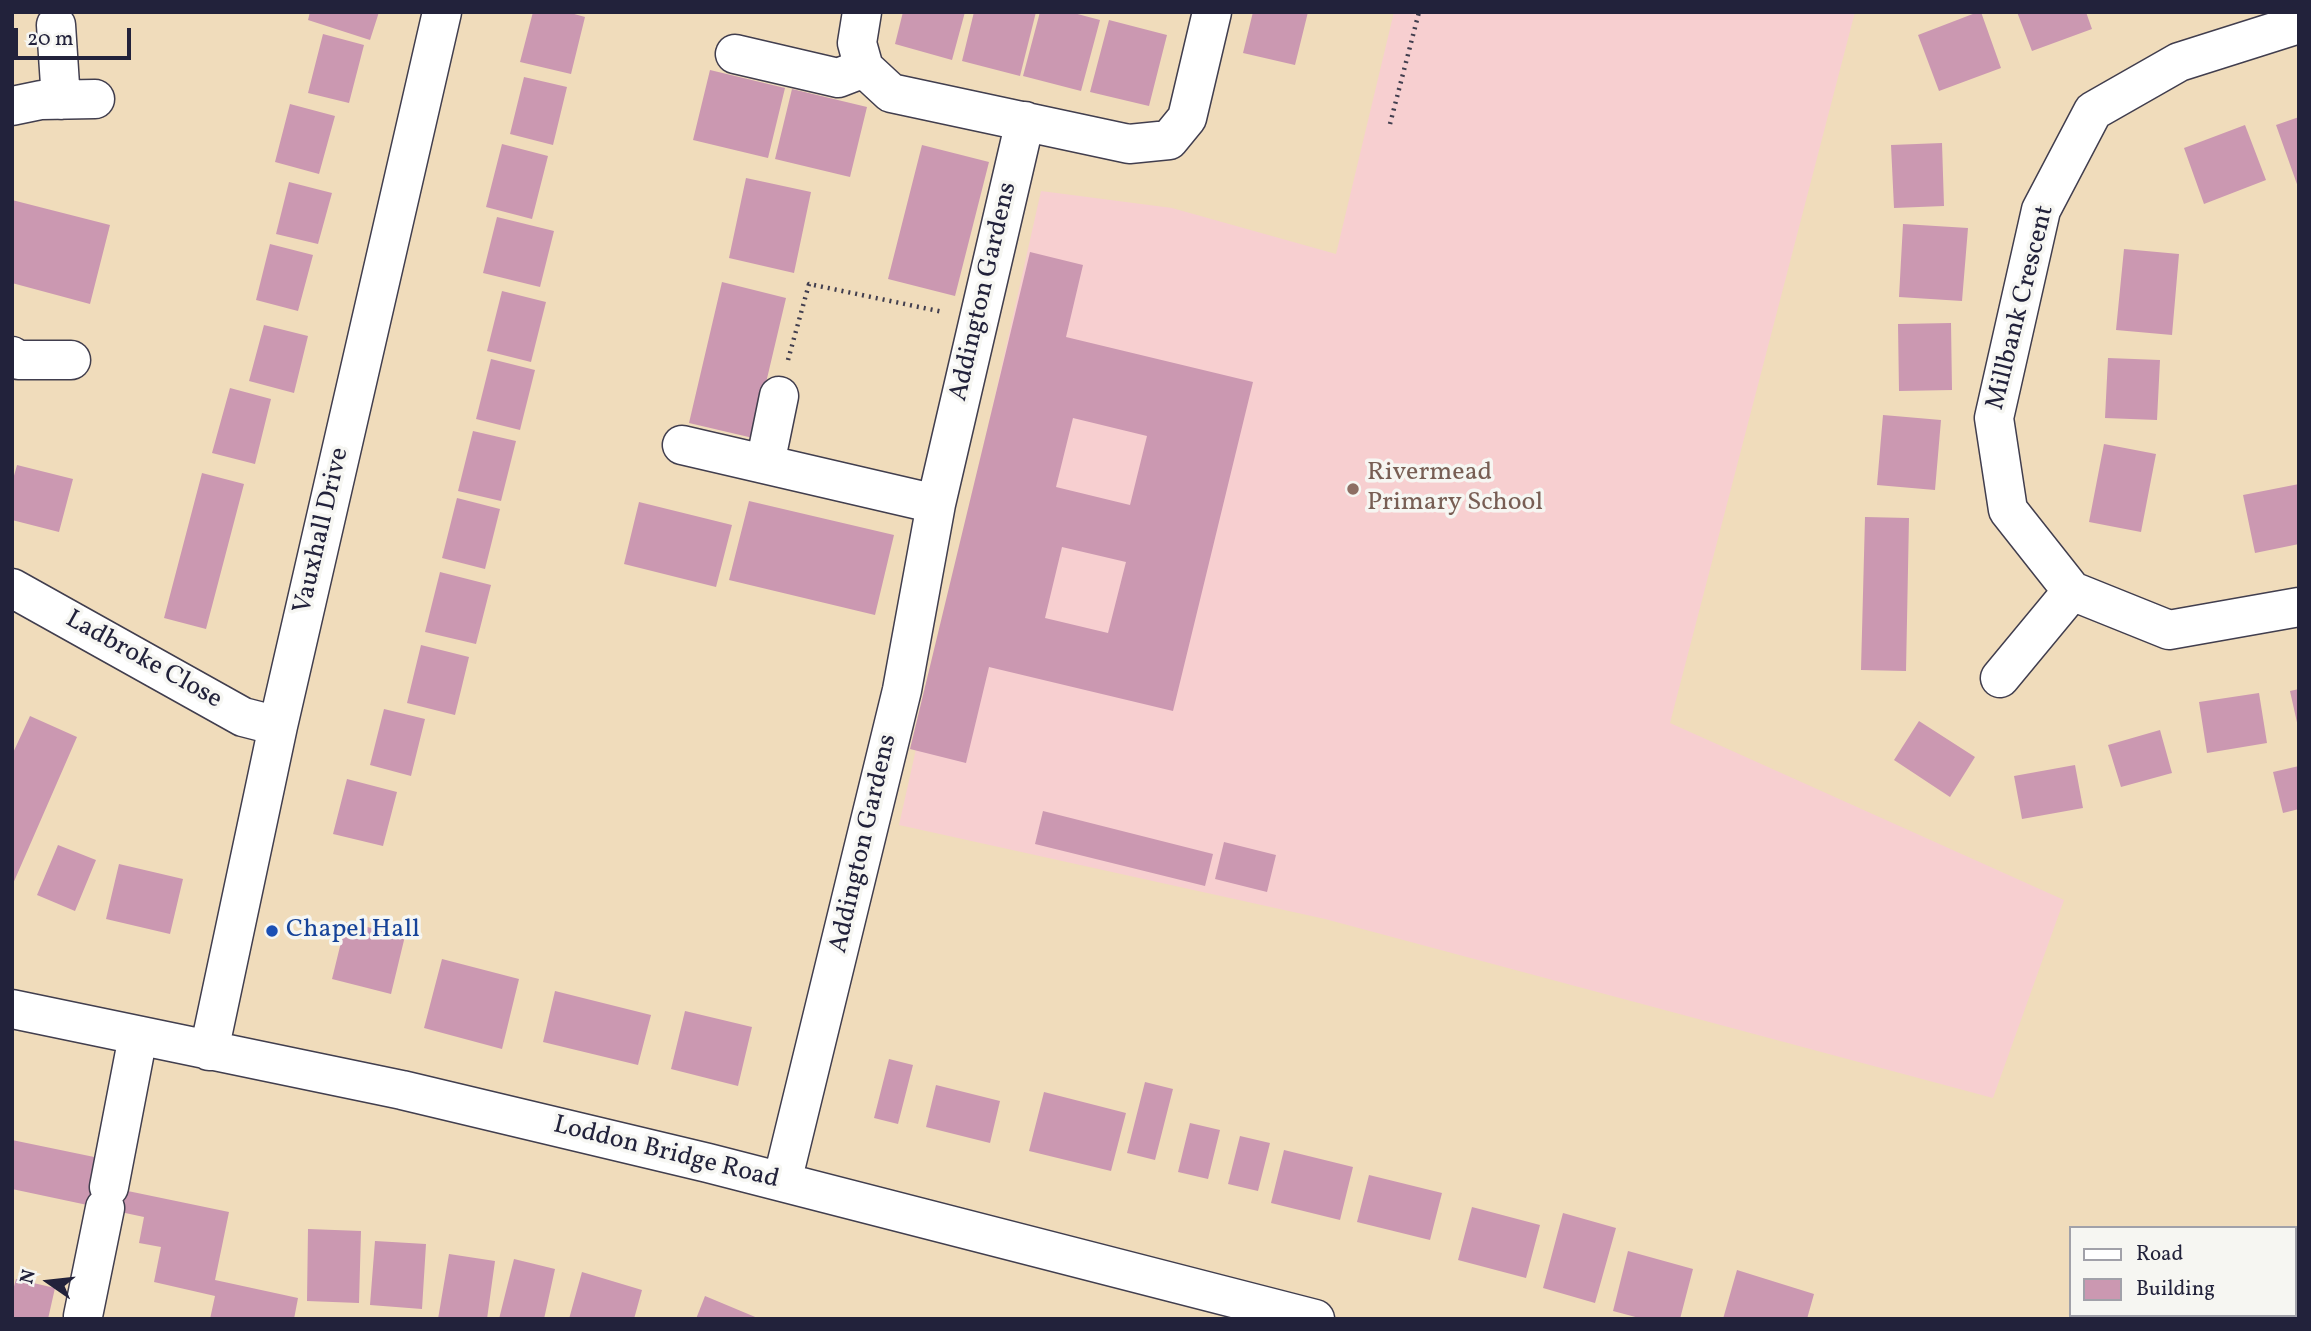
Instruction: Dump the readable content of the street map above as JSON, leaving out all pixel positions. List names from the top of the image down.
{
  "streets": {
    "street": [
      "Addington Gardens",
      "Millbank Crescent",
      "Vauxhall Drive",
      "Ladbroke Close",
      "Loddon Bridge Road"
    ]
  },
  "crossings": [
    ["Addington Gardens", "Loddon Bridge Road"],
    ["Vauxhall Drive", "Ladbroke Close"],
    ["Vauxhall Drive", "Loddon Bridge Road"]
  ],
  "places": ["Rivermead Primary School", "Chapel Hall"],
  "legend": ["Road", "Building"],
  "scale_bar": "20 m",
  "north": "left"
}
